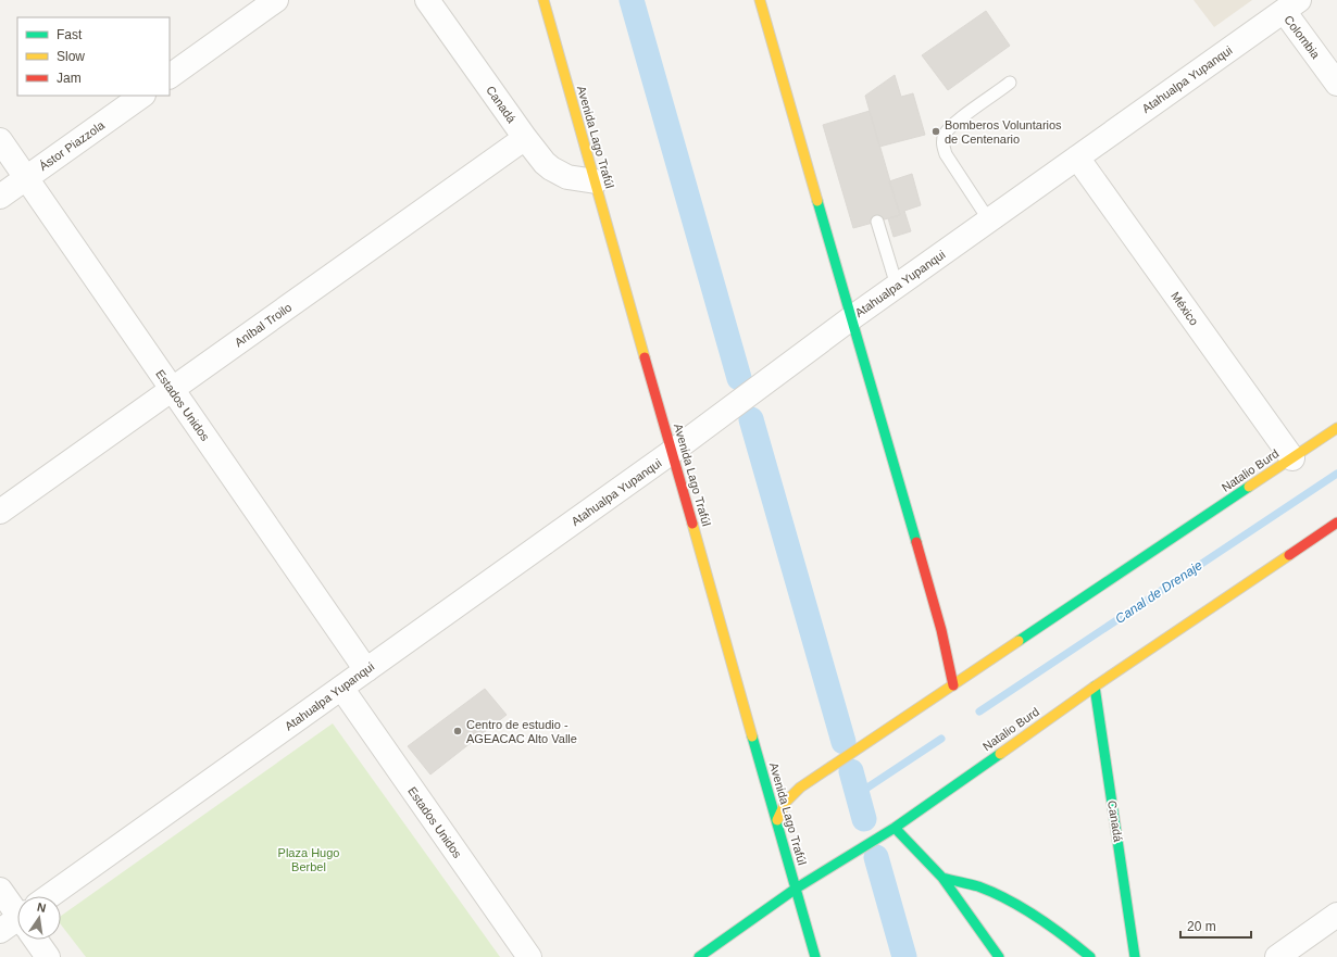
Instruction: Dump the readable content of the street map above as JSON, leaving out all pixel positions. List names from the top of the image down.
{
  "streets": {
    "street": [
      "Colombia",
      "Atahualpa Yupanqui",
      "Canadá",
      "Avenida Lago Trafúl",
      "Ástor Piazzola",
      "México",
      "Aníbal Troilo",
      "Estados Unidos",
      "Natalio Burd"
    ]
  },
  "crossings": [
    ["Colombia", "Atahualpa Yupanqui"],
    ["Atahualpa Yupanqui", "Avenida Lago Trafúl"],
    ["Atahualpa Yupanqui", "México"],
    ["Atahualpa Yupanqui", "Estados Unidos"],
    ["Canadá", "Avenida Lago Trafúl"],
    ["Canadá", "Aníbal Troilo"],
    ["Canadá", "Natalio Burd"],
    ["Avenida Lago Trafúl", "Natalio Burd"],
    ["Ástor Piazzola", "Estados Unidos"],
    ["México", "Natalio Burd"],
    ["Aníbal Troilo", "Estados Unidos"]
  ],
  "water": ["Canal de Drenaje"],
  "parks": ["Plaza Hugo Berbel"],
  "places": ["Bomberos Voluntarios de Centenario", "Centro de estudio - AGEACAC Alto Valle"],
  "legend": ["Fast", "Slow", "Jam"],
  "scale_bar": "20 m",
  "north": "top"
}
